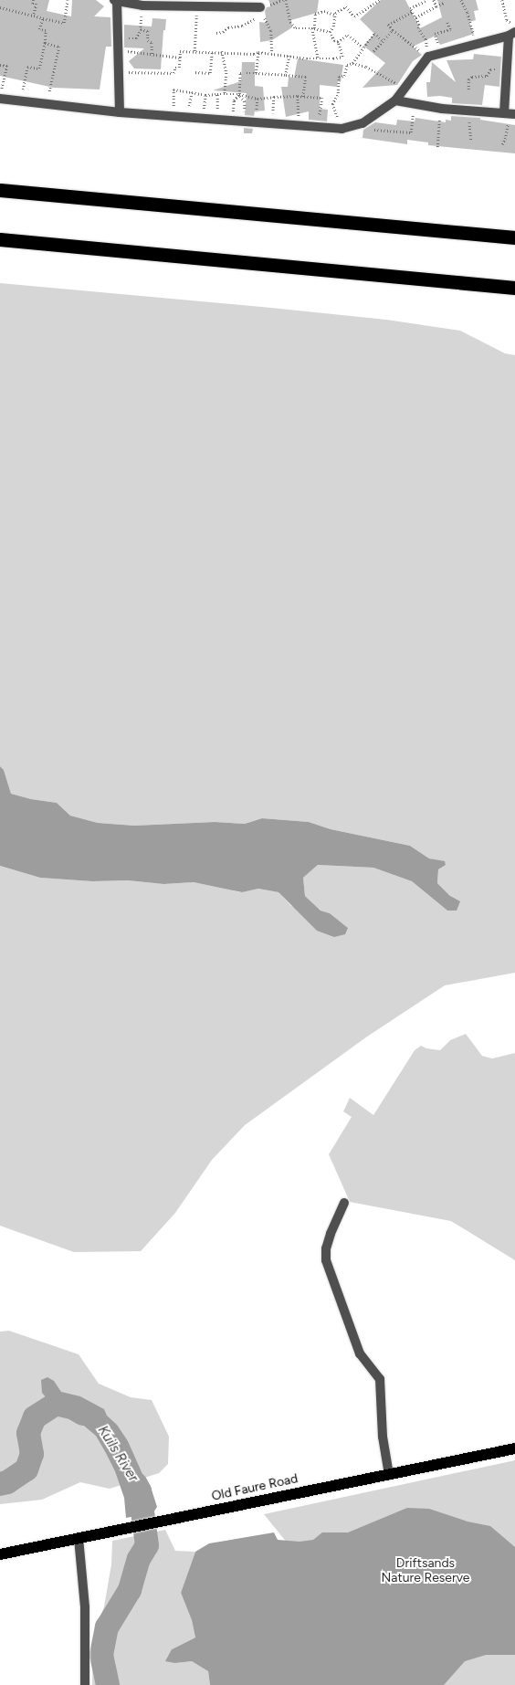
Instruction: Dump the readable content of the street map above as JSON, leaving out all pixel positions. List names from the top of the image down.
{
  "streets": {
    "main road": ["Old Faure Road"]
  },
  "water": ["Kuils River"],
  "parks": ["Driftsands Nature Reserve"]
}
